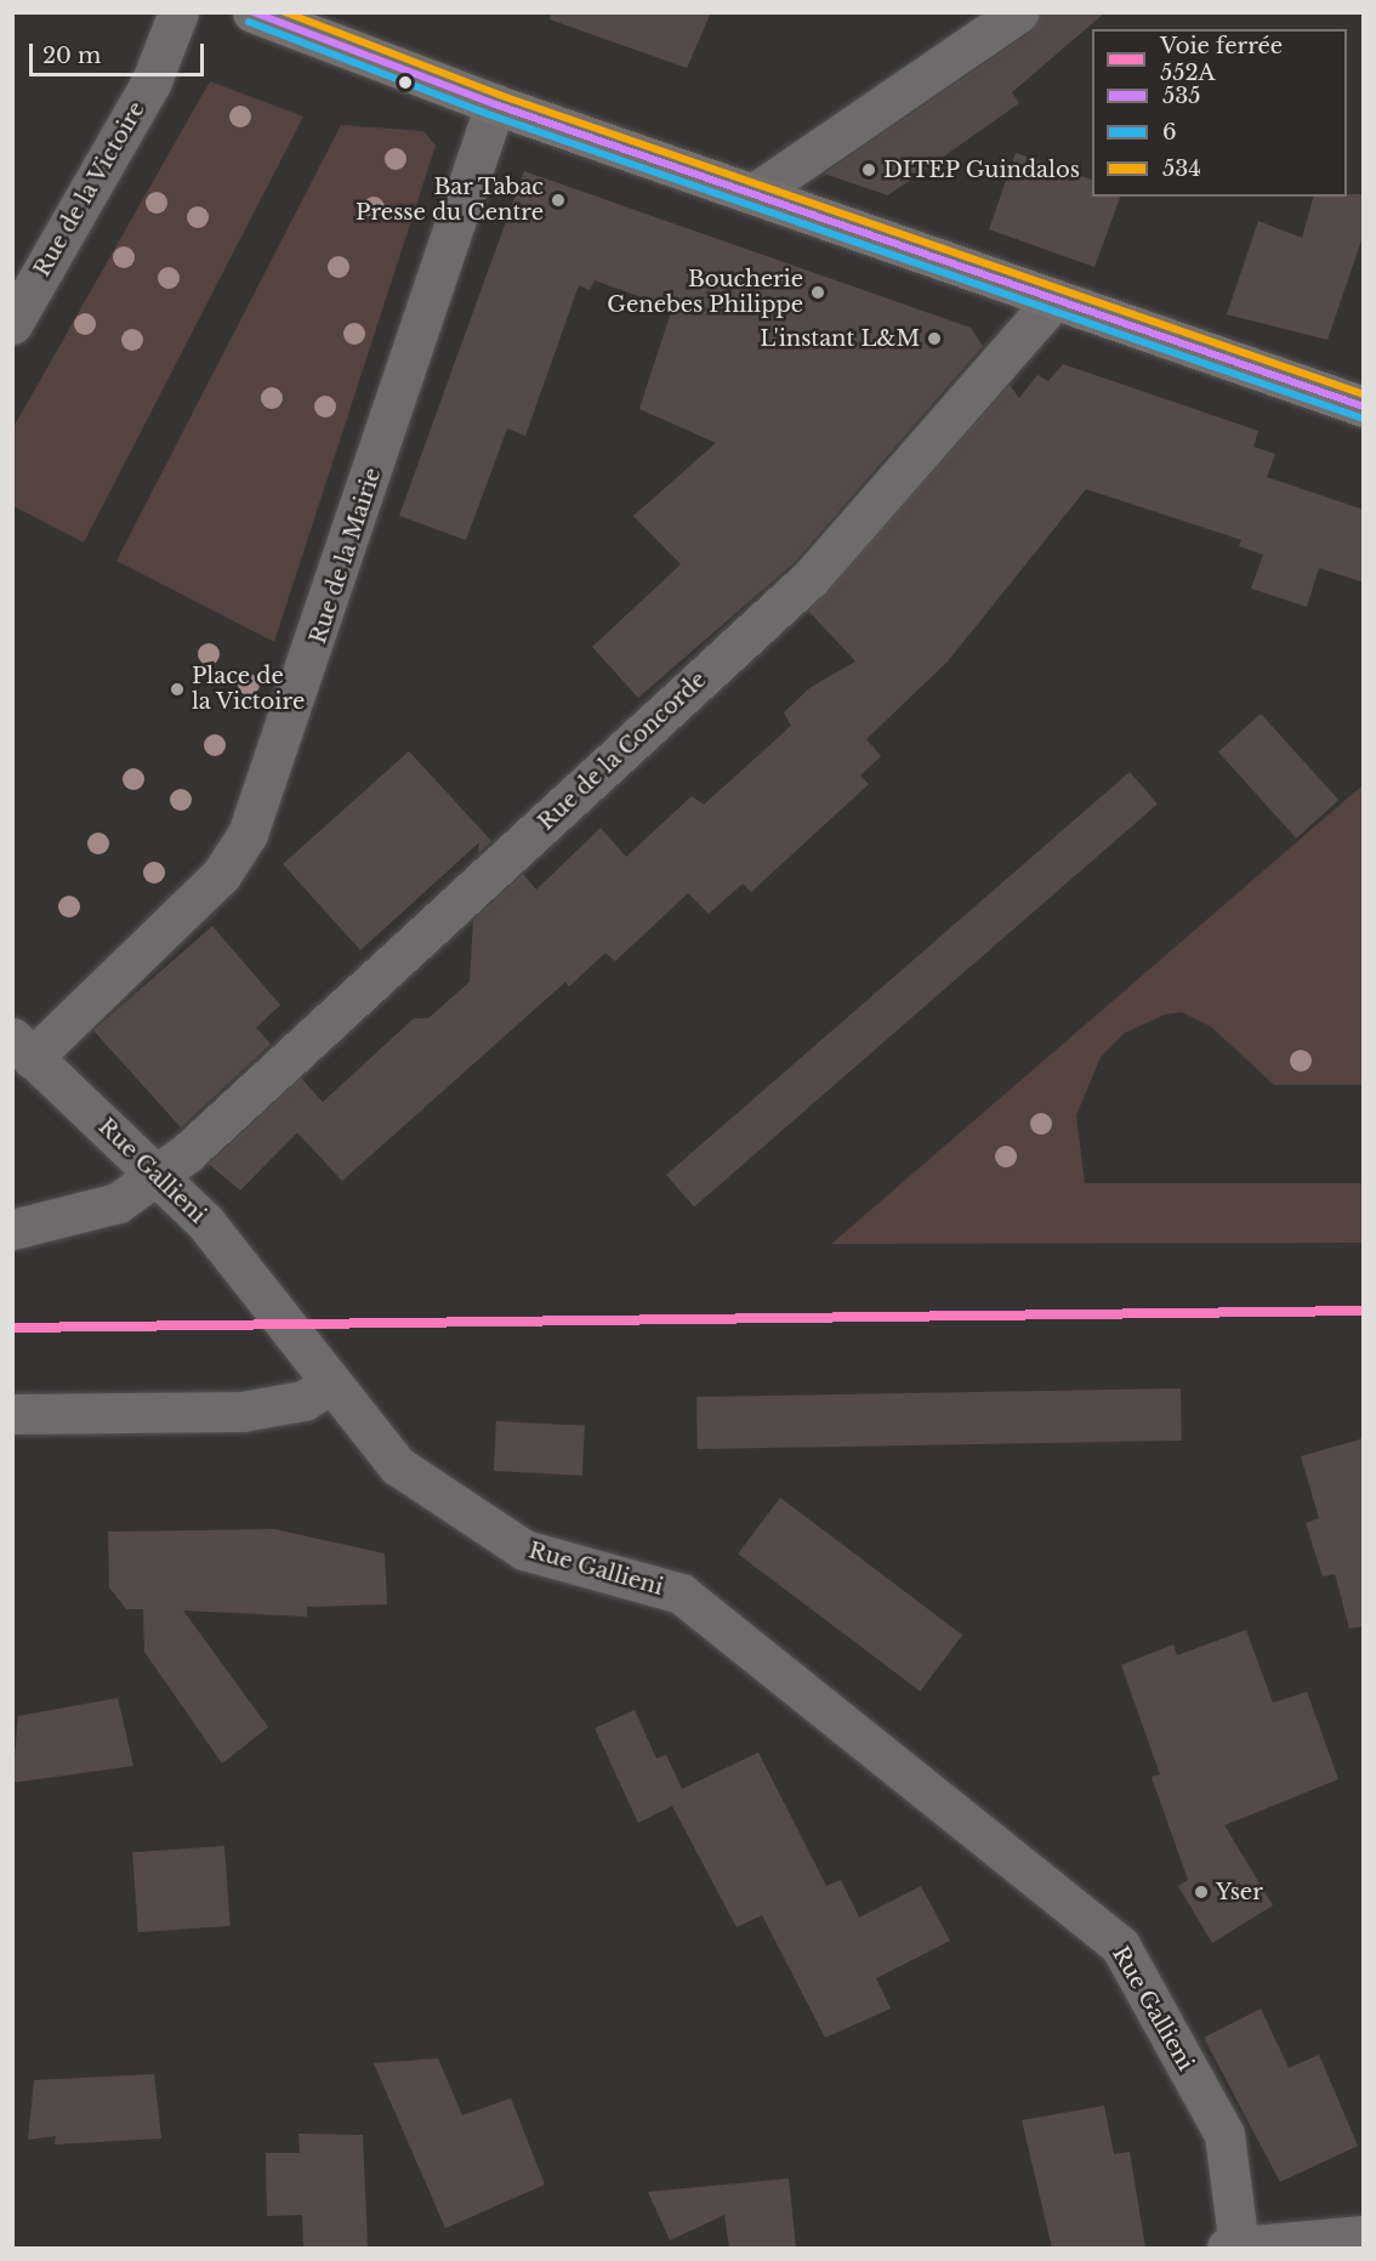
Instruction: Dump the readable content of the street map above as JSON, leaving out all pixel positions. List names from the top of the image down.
{
  "streets": {
    "street": [
      "Rue de la Victoire",
      "Rue de la Mairie",
      "Rue de la Concorde",
      "Rue Gallieni"
    ]
  },
  "crossings": [
    ["Rue de la Mairie", "Rue Gallieni"],
    ["Rue de la Concorde", "Rue Gallieni"]
  ],
  "places": [
    "DITEP Guindalos",
    "Bar Tabac Presse du Centre",
    "Boucherie Genebes Philippe",
    "L'instant L&M",
    "Place de la Victoire",
    "Yser"
  ],
  "lines": [
    "transit line 535",
    "transit line 534",
    "transit line 6",
    "rail line 552A"
  ],
  "legend": [
    "Voie ferrée 552A",
    "535",
    "6",
    "534"
  ],
  "scale_bar": "20 m"
}
